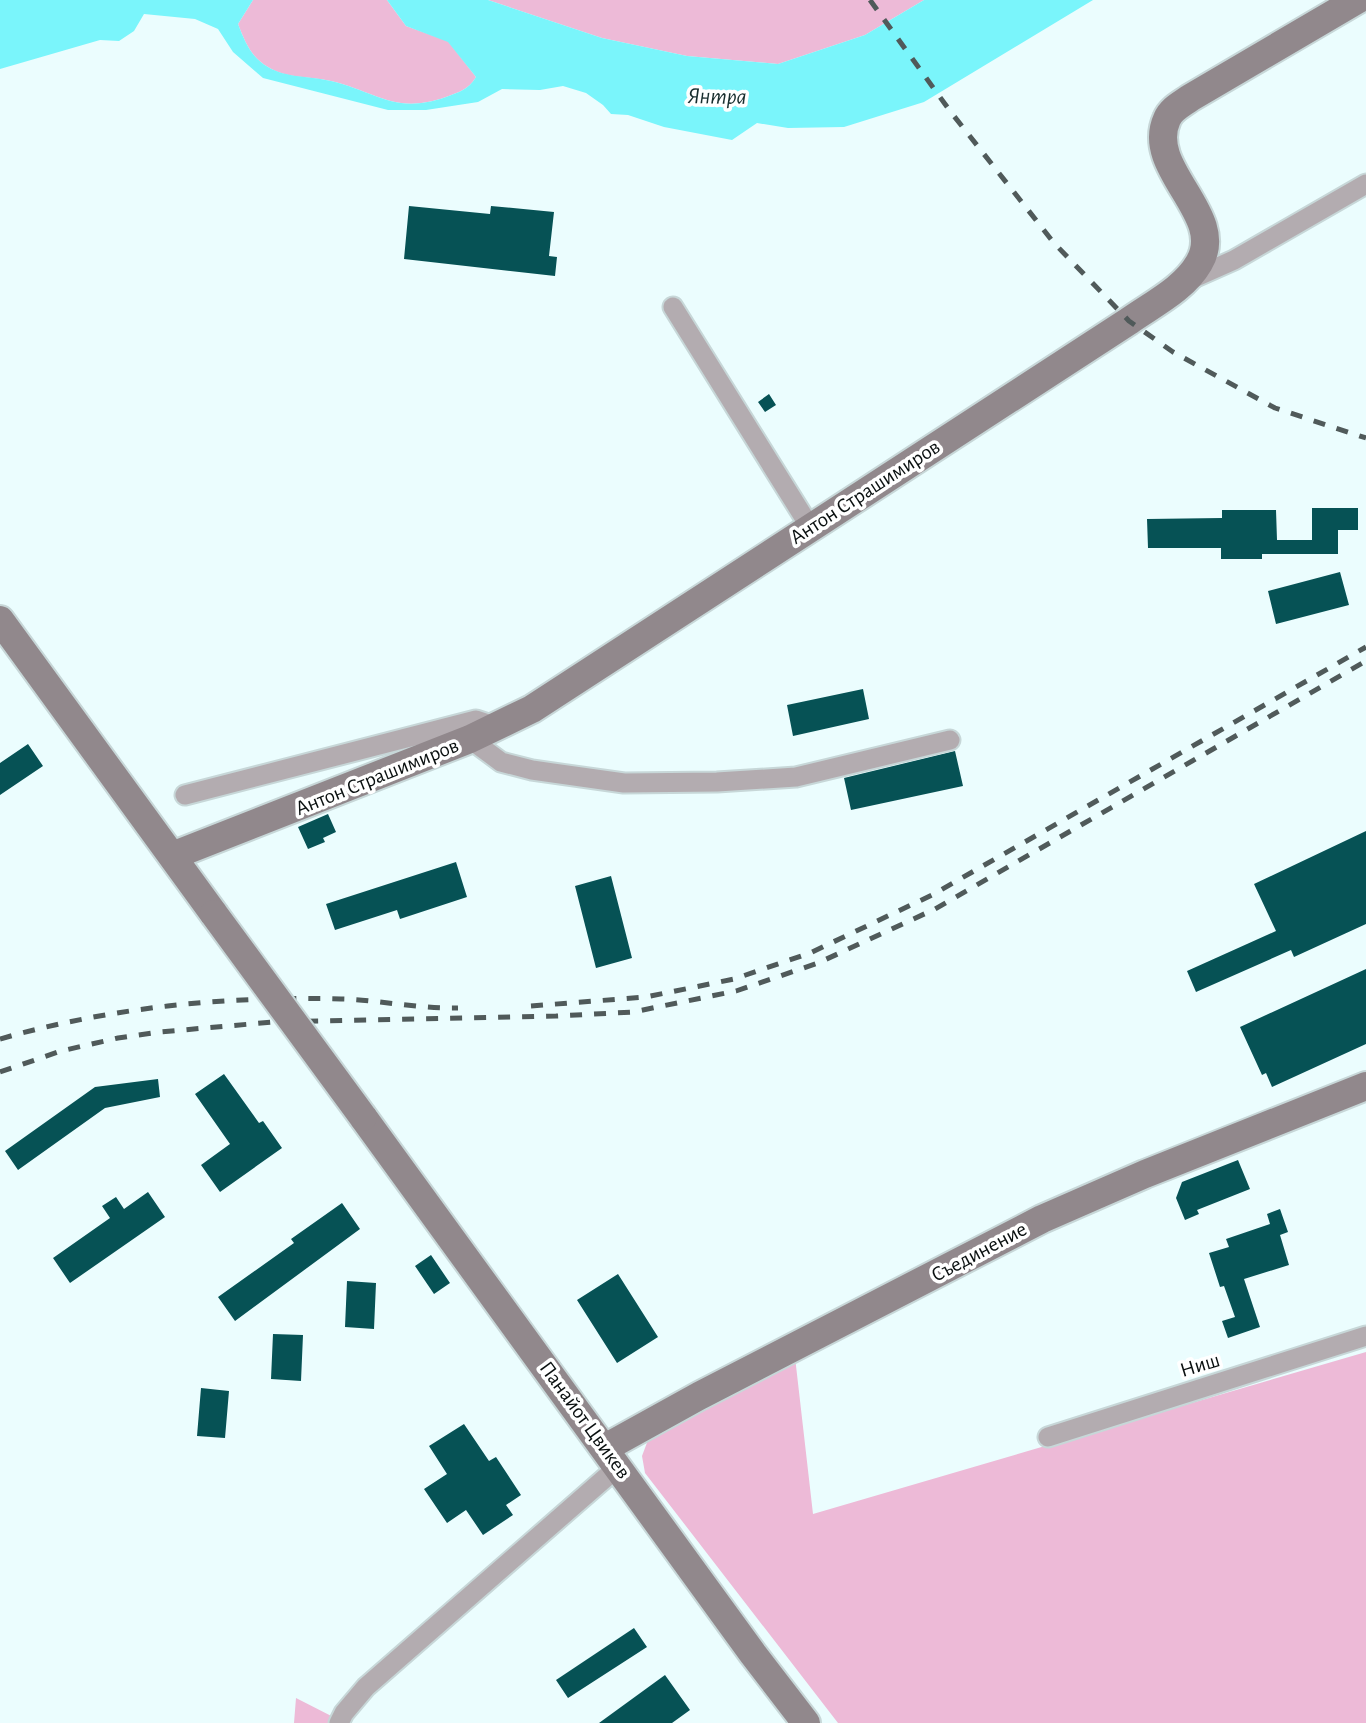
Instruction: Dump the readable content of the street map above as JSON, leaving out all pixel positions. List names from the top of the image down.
{
  "streets": {
    "street": [
      "Антон Страшимиров",
      "Съединение",
      "Ниш",
      "Панайот Цвикев"
    ]
  },
  "crossings": [
    ["Антон Страшимиров", "Панайот Цвикев"],
    ["Съединение", "Панайот Цвикев"]
  ],
  "water": ["Янтра"]
}
